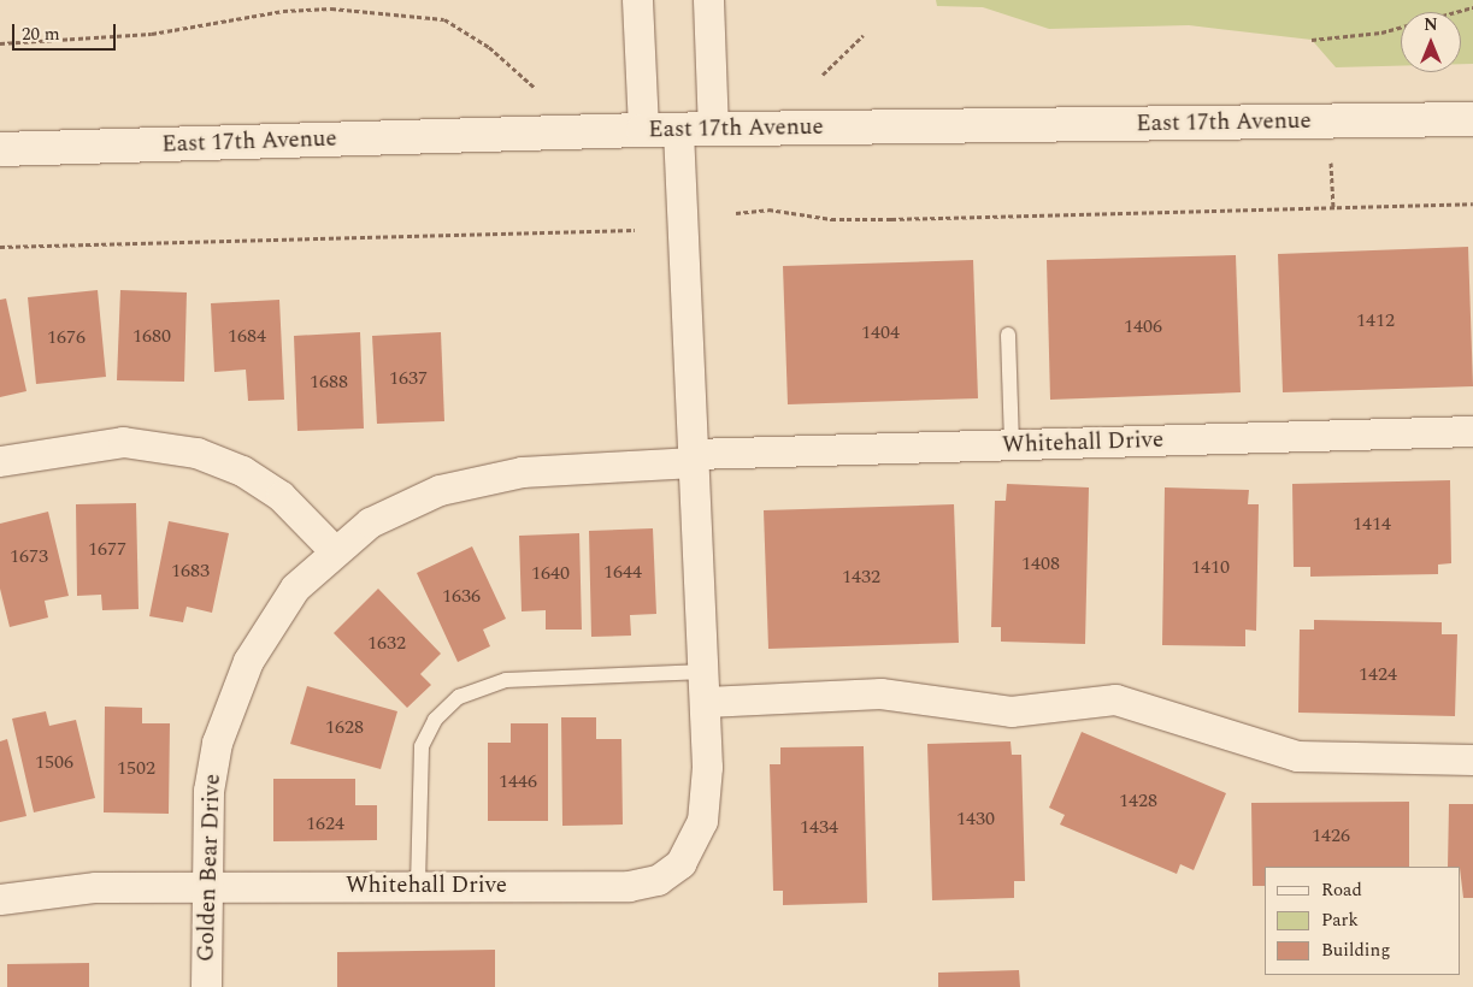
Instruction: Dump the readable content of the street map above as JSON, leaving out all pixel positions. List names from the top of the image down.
{
  "streets": {
    "main road": ["East 17th Avenue"],
    "street": ["Whitehall Drive", "Golden Bear Drive"]
  },
  "crossings": [
    ["East 17th Avenue", "Whitehall Drive"],
    ["Whitehall Drive", "Golden Bear Drive"]
  ],
  "house_numbers": [
    "1412",
    "1406",
    "1404",
    "1680",
    "1684",
    "1676",
    "1637",
    "1688",
    "1414",
    "1677",
    "1673",
    "1408",
    "1410",
    "1683",
    "1644",
    "1640",
    "1432",
    "1636",
    "1632",
    "1424",
    "1628",
    "1506",
    "1502",
    "1446",
    "1428",
    "1430",
    "1624",
    "1434",
    "1426"
  ],
  "legend": ["Road", "Park", "Building"],
  "scale_bar": "20 m",
  "north": "top"
}
